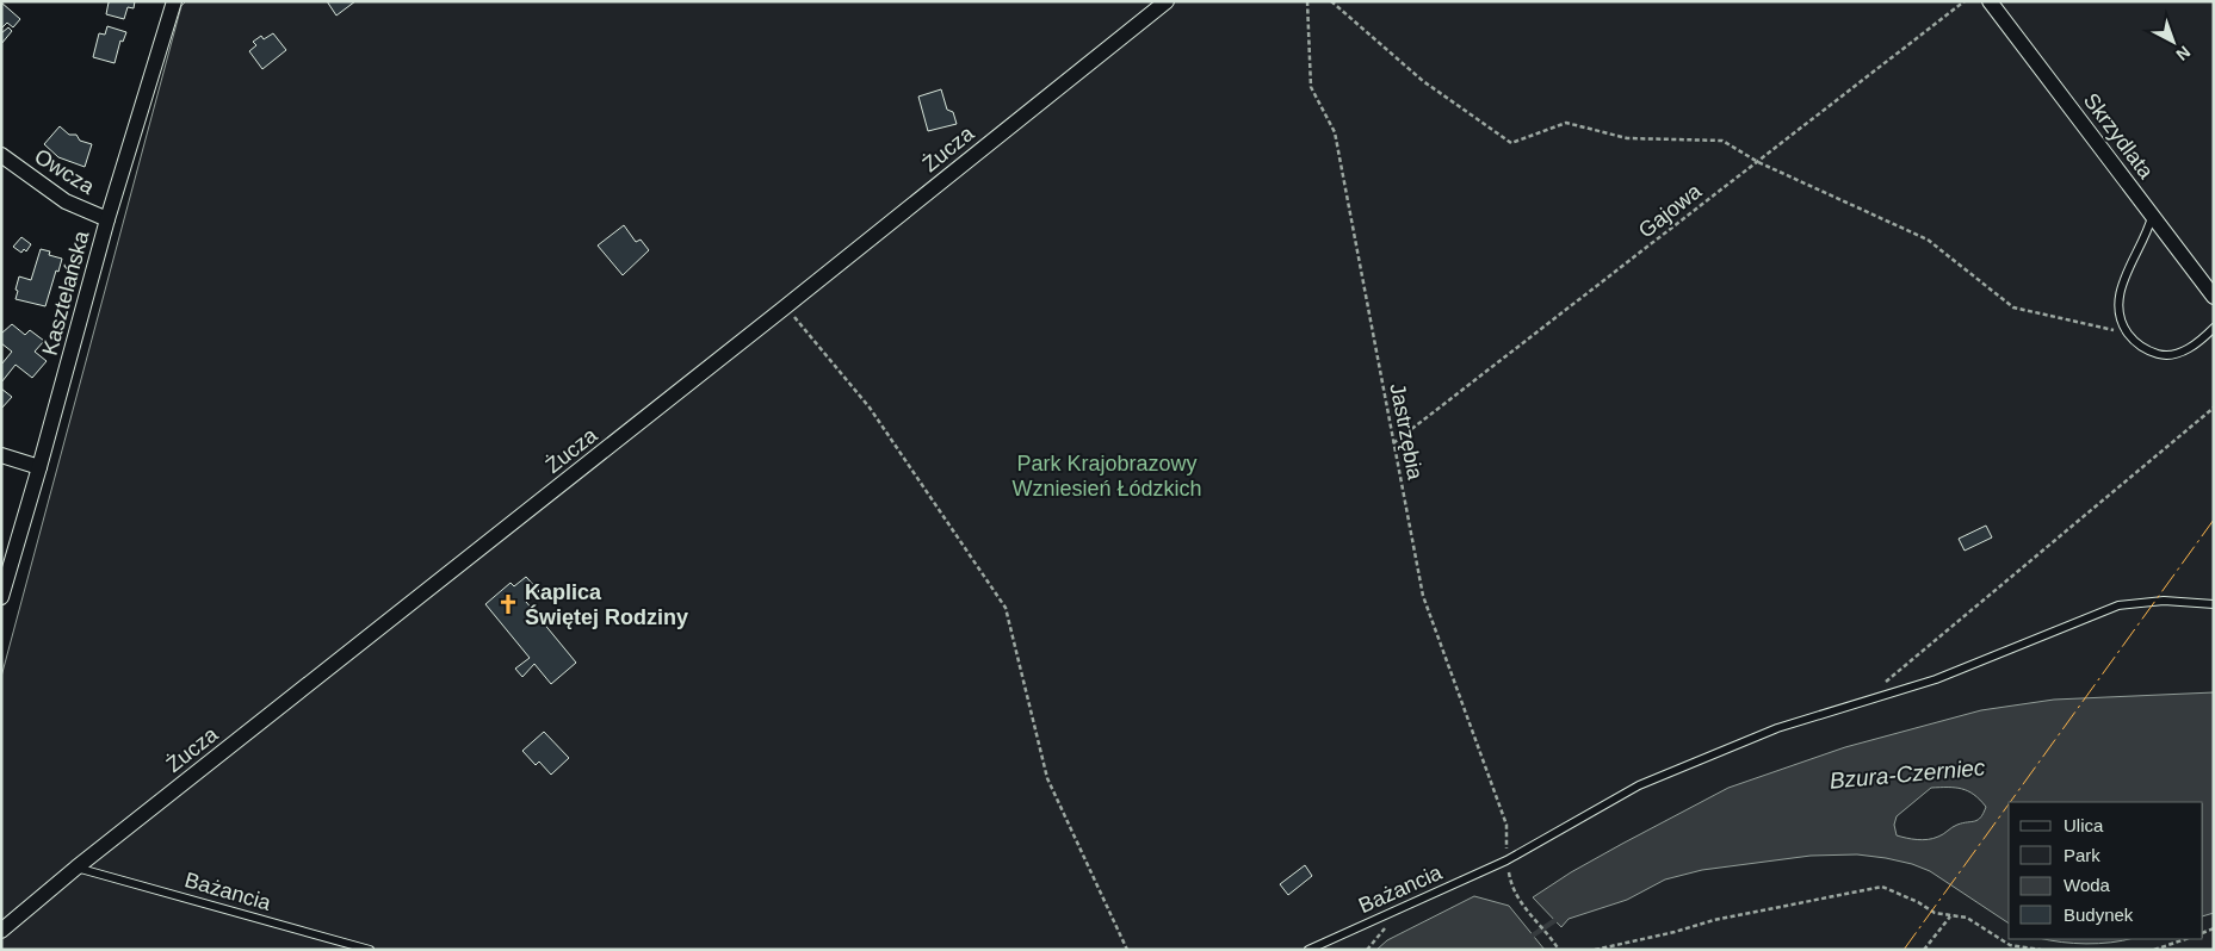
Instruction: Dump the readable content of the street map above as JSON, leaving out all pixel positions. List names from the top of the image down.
{
  "streets": {
    "street": [
      "Skrzydlata",
      "Żucza",
      "Owcza",
      "Kasztelańska"
    ],
    "lane": ["Bażancia"],
    "path": ["Gajowa", "Jastrzębia"]
  },
  "crossings": [
    ["Żucza", "Bażancia"],
    ["Owcza", "Kasztelańska"],
    ["Gajowa", "Jastrzębia"],
    ["Jastrzębia", "Bażancia"]
  ],
  "water": ["Bzura-Czerniec"],
  "parks": ["Park Krajobrazowy Wzniesień Łódzkich"],
  "places": {
    "church": ["Kaplica Świętej Rodziny"]
  },
  "legend": [
    "Ulica",
    "Park",
    "Woda",
    "Budynek"
  ],
  "north": "bottom right"
}
